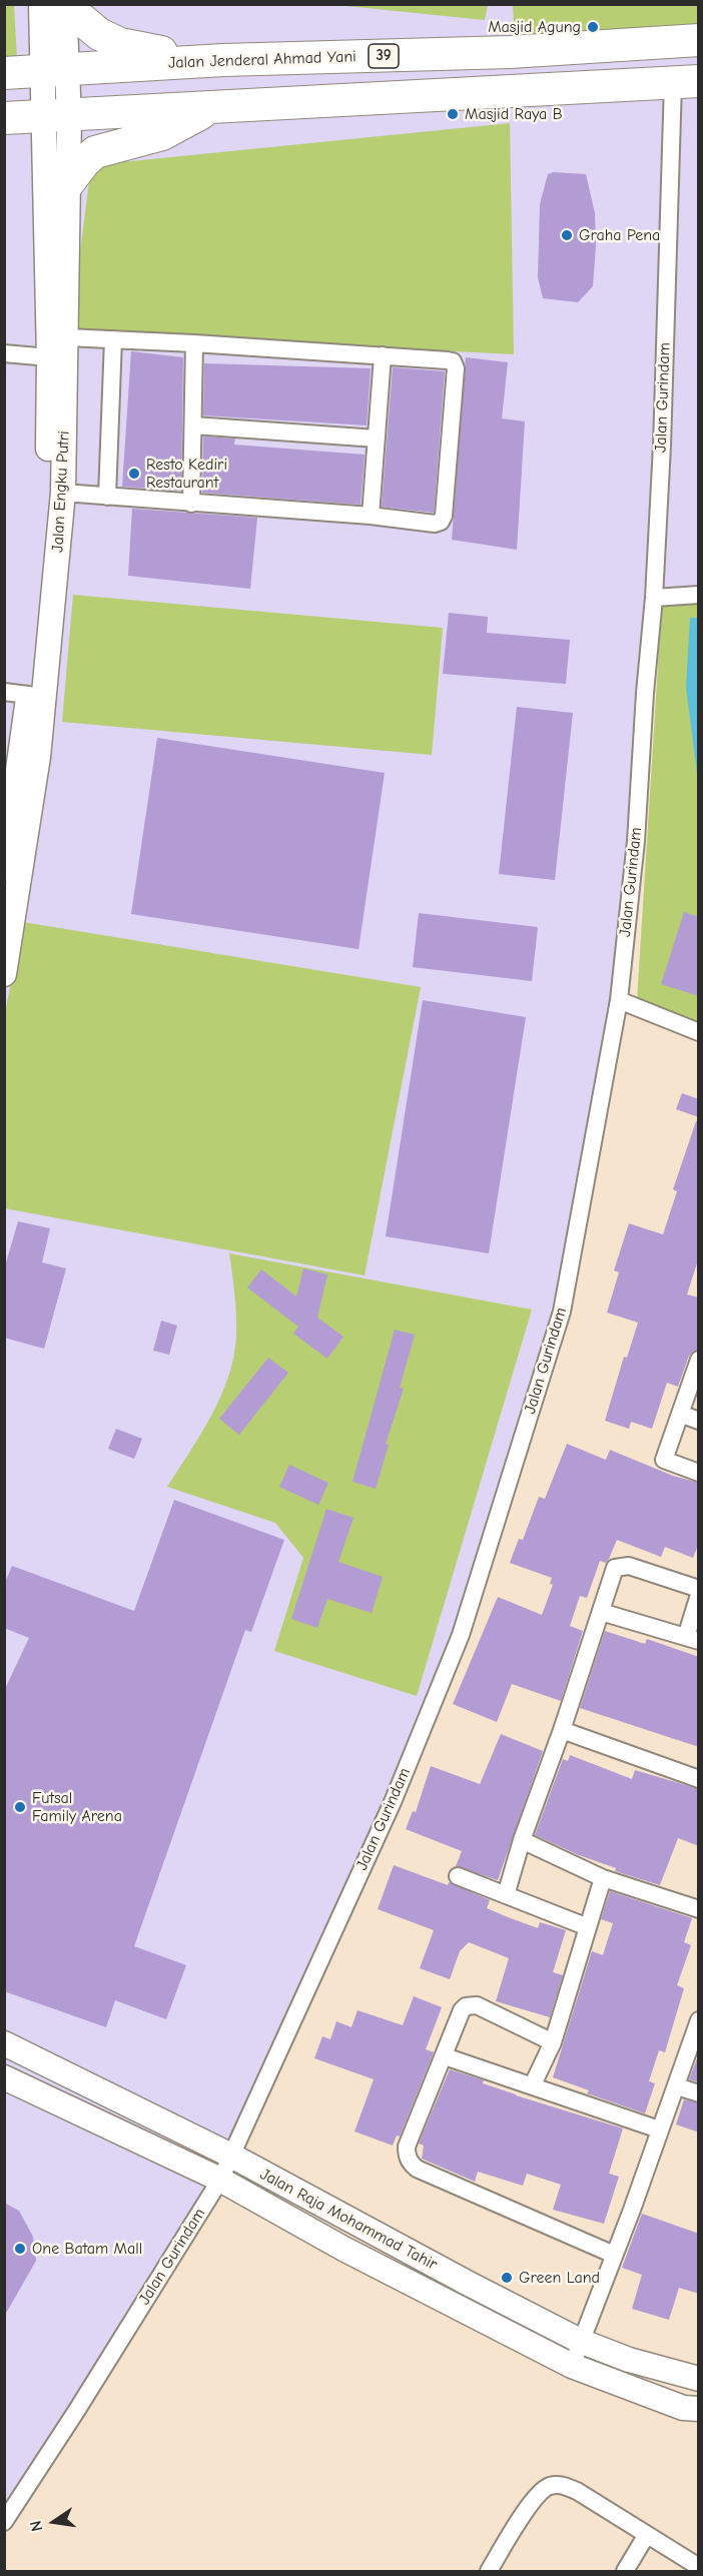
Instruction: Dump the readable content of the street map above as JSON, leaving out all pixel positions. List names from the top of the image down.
{
  "streets": {
    "highway": ["39", "Jalan Jenderal Ahmad Yani"],
    "main road": ["Jalan Engku Putri", "Jalan Raja Mohammad Tahir"],
    "street": ["Jalan Gurindam"]
  },
  "crossings": [
    ["39", "Jalan Jenderal Ahmad Yani"],
    ["39", "Jalan Engku Putri"],
    ["Jalan Jenderal Ahmad Yani", "Jalan Engku Putri"],
    ["Jalan Gurindam", "Jalan Raja Mohammad Tahir"]
  ],
  "places": [
    "Masjid Agung",
    "Masjid Raya B",
    "Graha Pena",
    "Resto Kediri Restaurant",
    "Futsal Family Arena",
    "One Batam Mall",
    "Green Land"
  ],
  "north": "left"
}
